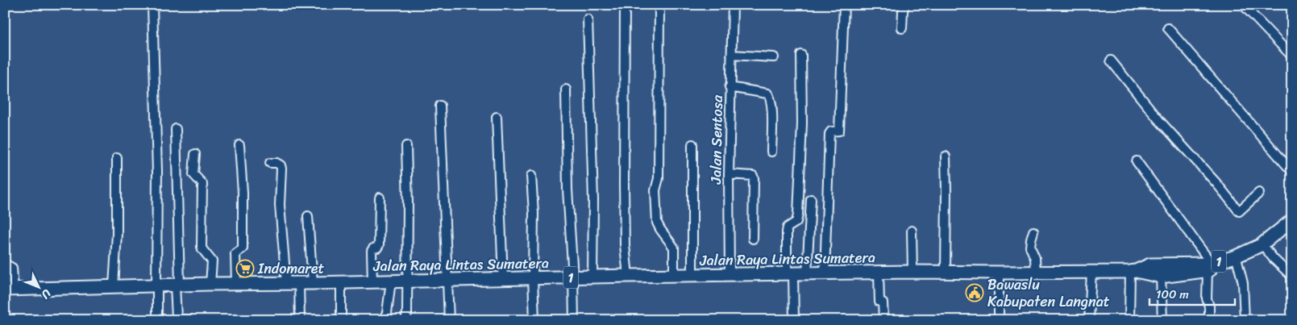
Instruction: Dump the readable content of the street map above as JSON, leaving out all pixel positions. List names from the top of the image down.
{
  "streets": {
    "highway": ["Jalan Raya Lintas Sumatera", "1"],
    "street": ["Jalan Sentosa"]
  },
  "crossings": [
    ["Jalan Sentosa", "Jalan Raya Lintas Sumatera"]
  ],
  "places": {
    "supermarket": ["Indomaret"],
    "public building": ["Bawaslu Kabupaten Langnat"]
  },
  "scale_bar": "100 m",
  "north": "bottom right"
}
